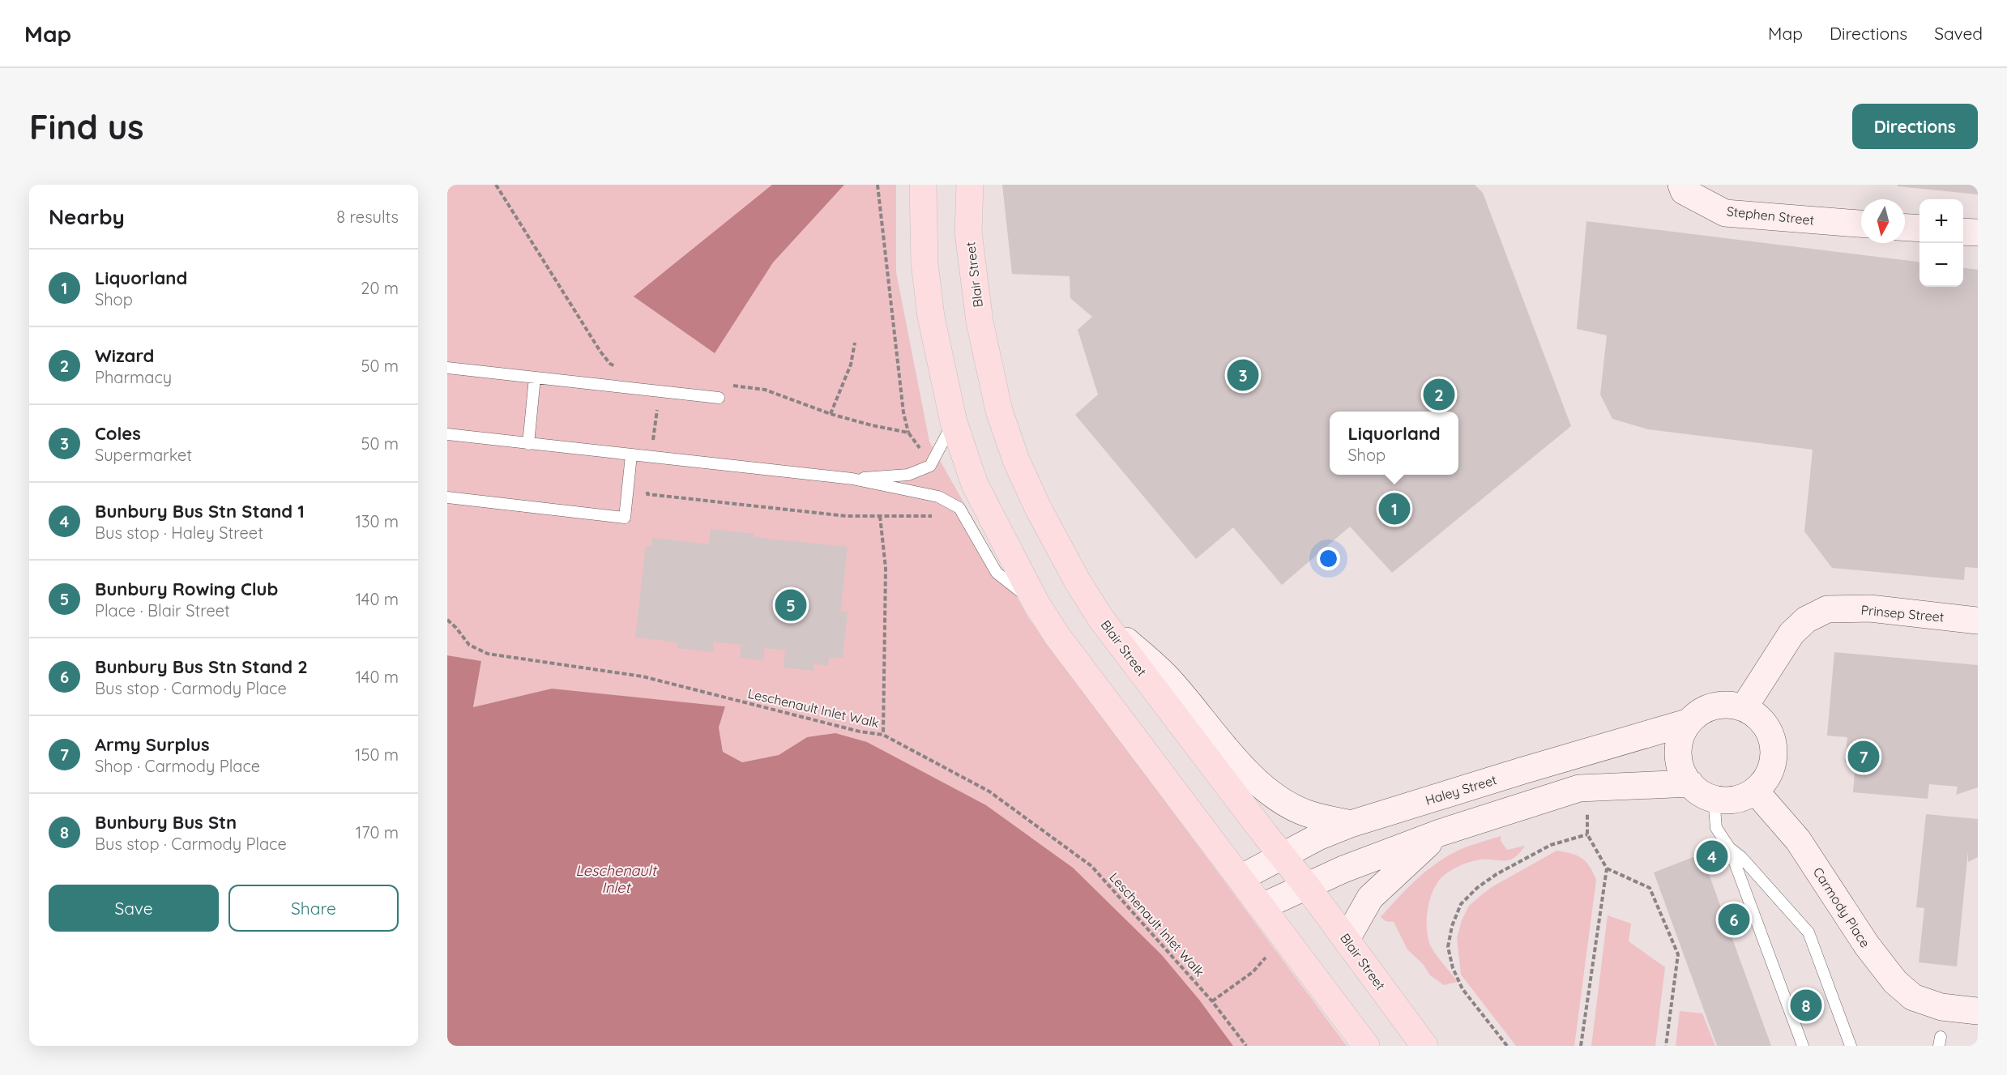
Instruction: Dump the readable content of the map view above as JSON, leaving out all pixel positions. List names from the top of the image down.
{
  "streets": {
    "main road": ["Blair Street"],
    "street": [
      "Stephen Street",
      "Prinsep Street",
      "Haley Street",
      "Carmody Place"
    ],
    "path": ["Leschenault Inlet Walk"]
  },
  "crossings": [
    ["Blair Street", "Haley Street"],
    ["Prinsep Street", "Haley Street"],
    ["Prinsep Street", "Carmody Place"],
    ["Haley Street", "Carmody Place"]
  ],
  "water": ["Leschenault Inlet"],
  "north": "bottom",
  "page": {
    "header": "Map",
    "nav": ["Map", "Directions", "Saved"],
    "buttons": [
      "Directions",
      ["Save", "Share"]
    ],
    "title": "Find us",
    "heading": ["Nearby", "8 results"],
    "map_buttons": ["+", "−"],
    "list": [
      {
        "mark": "1",
        "name": "Liquorland",
        "note": "Shop",
        "value": "20 m"
      },
      {
        "mark": "2",
        "name": "Wizard",
        "note": "Pharmacy",
        "value": "50 m"
      },
      {
        "mark": "3",
        "name": "Coles",
        "note": "Supermarket",
        "value": "50 m"
      },
      {
        "mark": "4",
        "name": "Bunbury Bus Stn Stand 1",
        "note": "Bus stop · Haley Street",
        "value": "130 m"
      },
      {
        "mark": "5",
        "name": "Bunbury Rowing Club",
        "note": "Place · Blair Street",
        "value": "140 m"
      },
      {
        "mark": "6",
        "name": "Bunbury Bus Stn Stand 2",
        "note": "Bus stop · Carmody Place",
        "value": "140 m"
      },
      {
        "mark": "7",
        "name": "Army Surplus",
        "note": "Shop · Carmody Place",
        "value": "150 m"
      },
      {
        "mark": "8",
        "name": "Bunbury Bus Stn",
        "note": "Bus stop · Carmody Place",
        "value": "170 m"
      }
    ],
    "pins": [
      "3",
      "2",
      "1",
      "5",
      "7",
      "4",
      "6",
      "8"
    ],
    "popup": ["Liquorland", "Shop"]
  }
}
